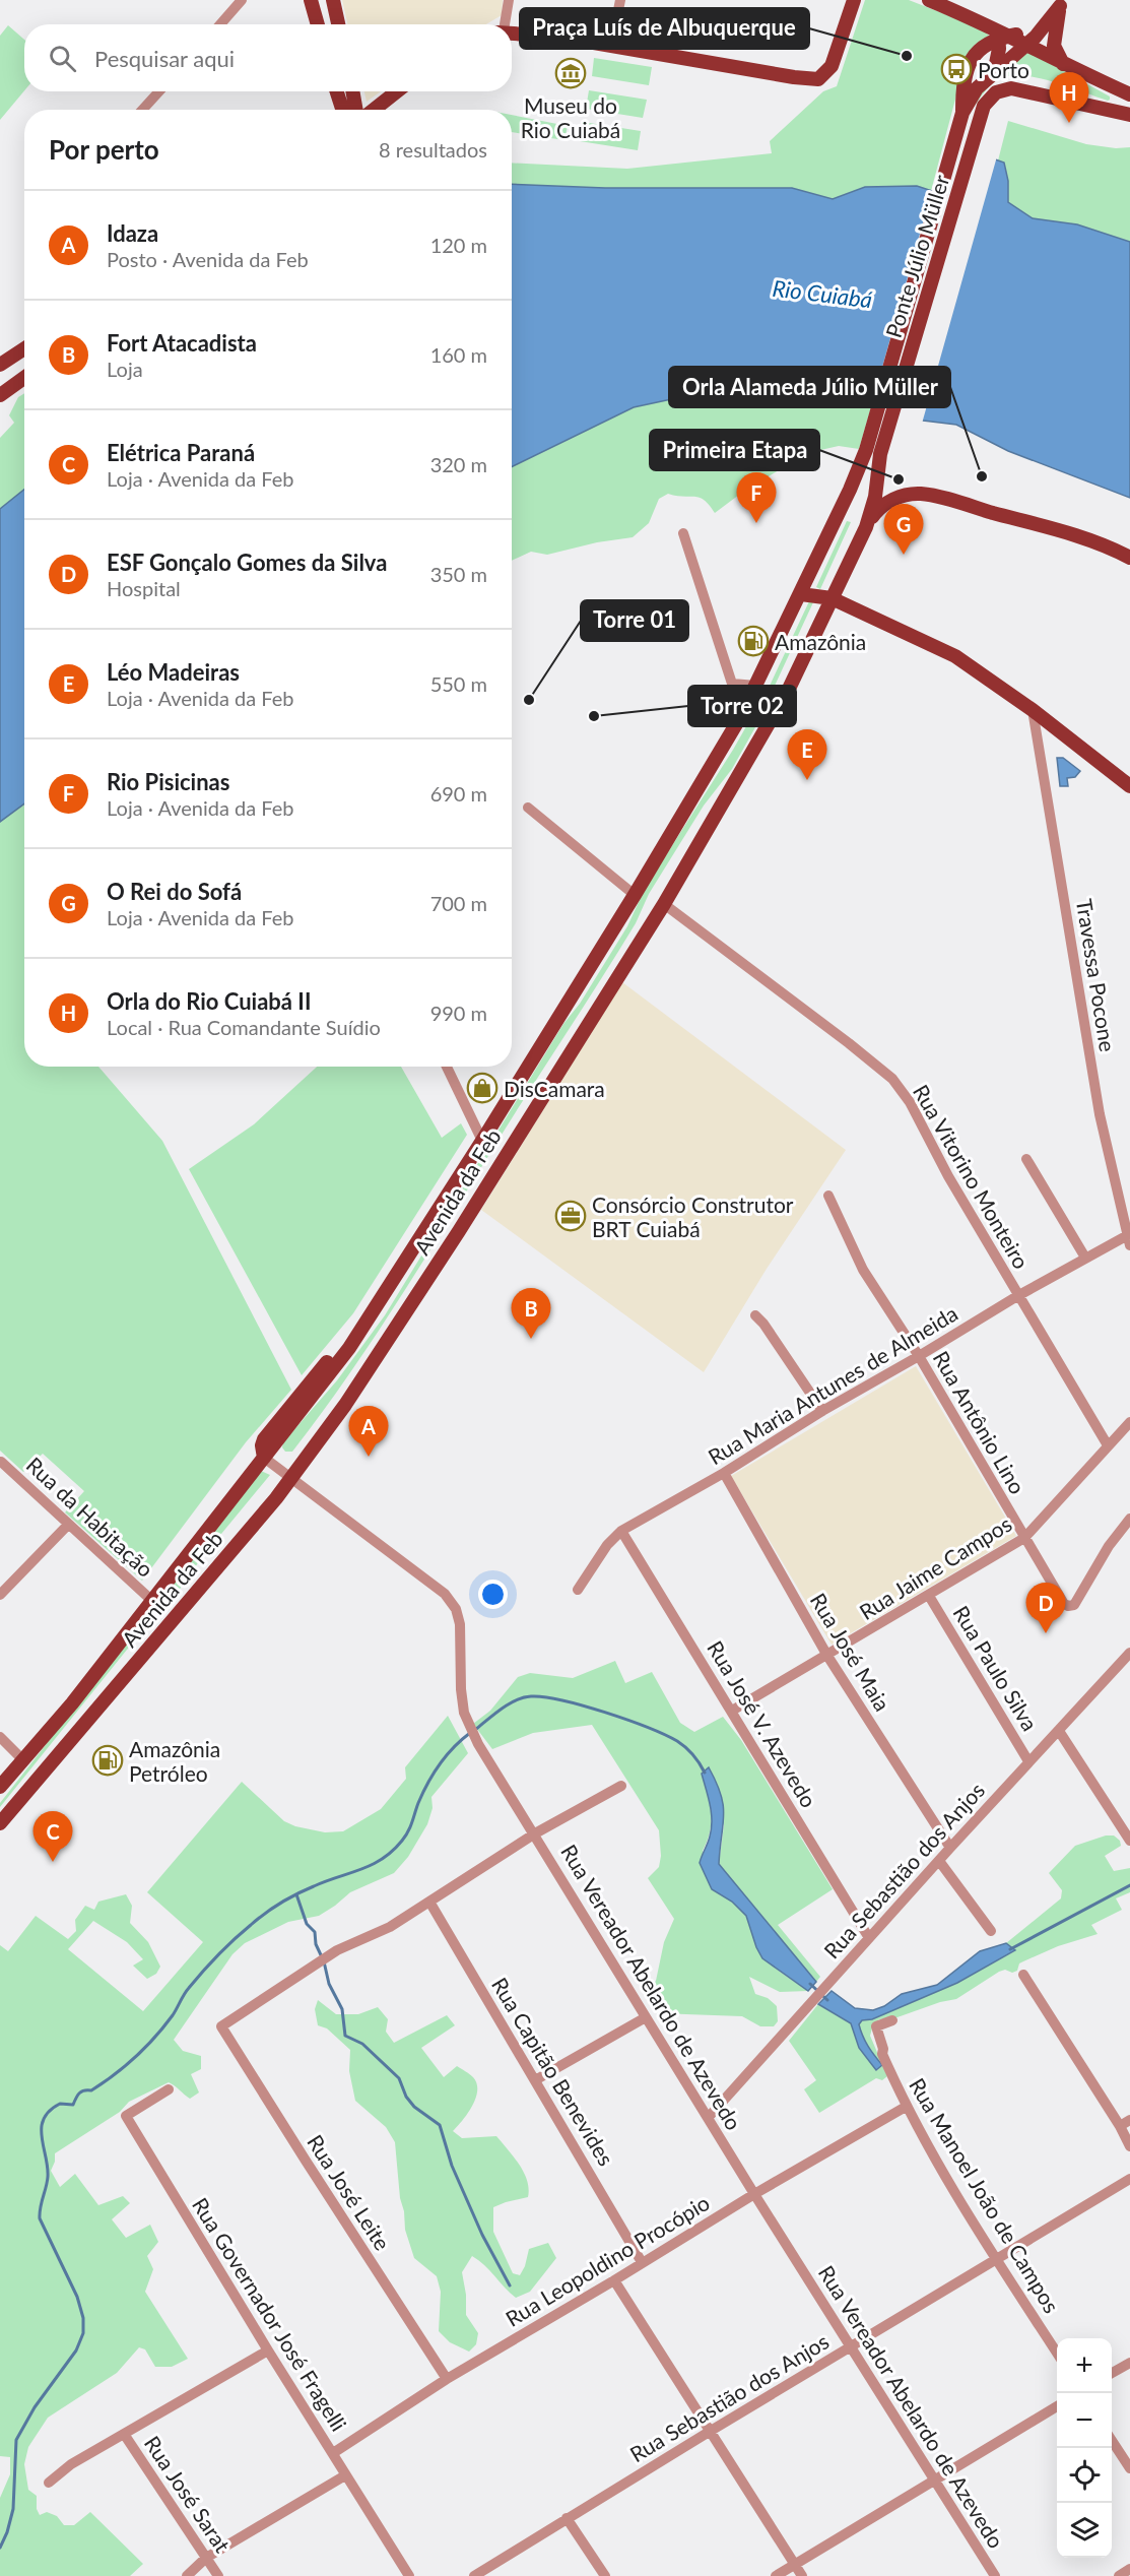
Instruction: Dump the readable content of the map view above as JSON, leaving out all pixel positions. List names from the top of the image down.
{
  "streets": {
    "main road": ["Ponte Júlio Müller", "Avenida da Feb"],
    "street": [
      "Travessa Pocone",
      "Rua Vitorino Monteiro",
      "Rua Maria Antunes de Almeida",
      "Rua Antônio Lino",
      "Rua da Habitação",
      "Rua Jaime Campos",
      "Rua José Maia",
      "Rua Paulo Silva",
      "Rua José V. Azevedo",
      "Rua Sebastião dos Anjos",
      "Rua Vereador Abelardo de Azevedo",
      "Rua Capitão Benevides",
      "Rua José Leite",
      "Rua Manoel João de Campos",
      "Rua Leopoldino Procópio",
      "Rua Governador José Fragelli",
      "Rua José Sarat"
    ]
  },
  "crossings": [
    ["Ponte Júlio Müller", "Avenida da Feb"],
    ["Travessa Pocone", "Rua Maria Antunes de Almeida"],
    ["Rua Vitorino Monteiro", "Avenida da Feb"],
    ["Rua Vitorino Monteiro", "Rua Maria Antunes de Almeida"],
    ["Rua Vitorino Monteiro", "Rua Jaime Campos"],
    ["Avenida da Feb", "Rua da Habitação"],
    ["Avenida da Feb", "Rua Vereador Abelardo de Azevedo"],
    ["Rua Maria Antunes de Almeida", "Rua Antônio Lino"],
    ["Rua Maria Antunes de Almeida", "Rua José Maia"],
    ["Rua Maria Antunes de Almeida", "Rua José V. Azevedo"],
    ["Rua Antônio Lino", "Rua Jaime Campos"],
    ["Rua Jaime Campos", "Rua José Maia"],
    ["Rua Jaime Campos", "Rua Paulo Silva"],
    ["Rua Jaime Campos", "Rua José V. Azevedo"],
    ["Rua José Maia", "Rua Sebastião dos Anjos"],
    ["Rua Paulo Silva", "Rua Sebastião dos Anjos"],
    ["Rua José V. Azevedo", "Rua Sebastião dos Anjos"],
    ["Rua Sebastião dos Anjos", "Rua Vereador Abelardo de Azevedo"],
    ["Rua Sebastião dos Anjos", "Rua Manoel João de Campos"],
    ["Rua Vereador Abelardo de Azevedo", "Rua Leopoldino Procópio"],
    ["Rua Capitão Benevides", "Rua José Leite"],
    ["Rua Capitão Benevides", "Rua Leopoldino Procópio"],
    ["Rua José Leite", "Rua Leopoldino Procópio"],
    ["Rua Manoel João de Campos", "Rua Leopoldino Procópio"],
    ["Rua Leopoldino Procópio", "Rua Governador José Fragelli"]
  ],
  "water": ["Rio Cuiabá"],
  "places": {
    "other": [
      "Praça Luís de Albuquerque",
      "Orla Alameda Júlio Müller",
      "Primeira Etapa",
      "Torre 01",
      "Torre 02"
    ],
    "bus stop": ["Porto"],
    "museum": ["Museu do Rio Cuiabá"],
    "fuel station": ["Amazônia", "Amazônia Petróleo"],
    "shop": ["DisCamara"],
    "office": ["Consórcio Construtor BRT Cuiabá"]
  },
  "page": {
    "search": "Pesquisar aqui",
    "pins": [
      "H",
      "F",
      "G",
      "E",
      "B",
      "A",
      "D",
      "C"
    ],
    "heading": ["Por perto", "8 resultados"],
    "list": [
      {
        "mark": "A",
        "name": "Idaza",
        "note": "Posto · Avenida da Feb",
        "value": "120 m"
      },
      {
        "mark": "B",
        "name": "Fort Atacadista",
        "note": "Loja",
        "value": "160 m"
      },
      {
        "mark": "C",
        "name": "Elétrica Paraná",
        "note": "Loja · Avenida da Feb",
        "value": "320 m"
      },
      {
        "mark": "D",
        "name": "ESF Gonçalo Gomes da Silva",
        "note": "Hospital",
        "value": "350 m"
      },
      {
        "mark": "E",
        "name": "Léo Madeiras",
        "note": "Loja · Avenida da Feb",
        "value": "550 m"
      },
      {
        "mark": "F",
        "name": "Rio Pisicinas",
        "note": "Loja · Avenida da Feb",
        "value": "690 m"
      },
      {
        "mark": "G",
        "name": "O Rei do Sofá",
        "note": "Loja · Avenida da Feb",
        "value": "700 m"
      },
      {
        "mark": "H",
        "name": "Orla do Rio Cuiabá II",
        "note": "Local · Rua Comandante Suídio",
        "value": "990 m"
      }
    ],
    "map_buttons": ["+", "−"]
  }
}
